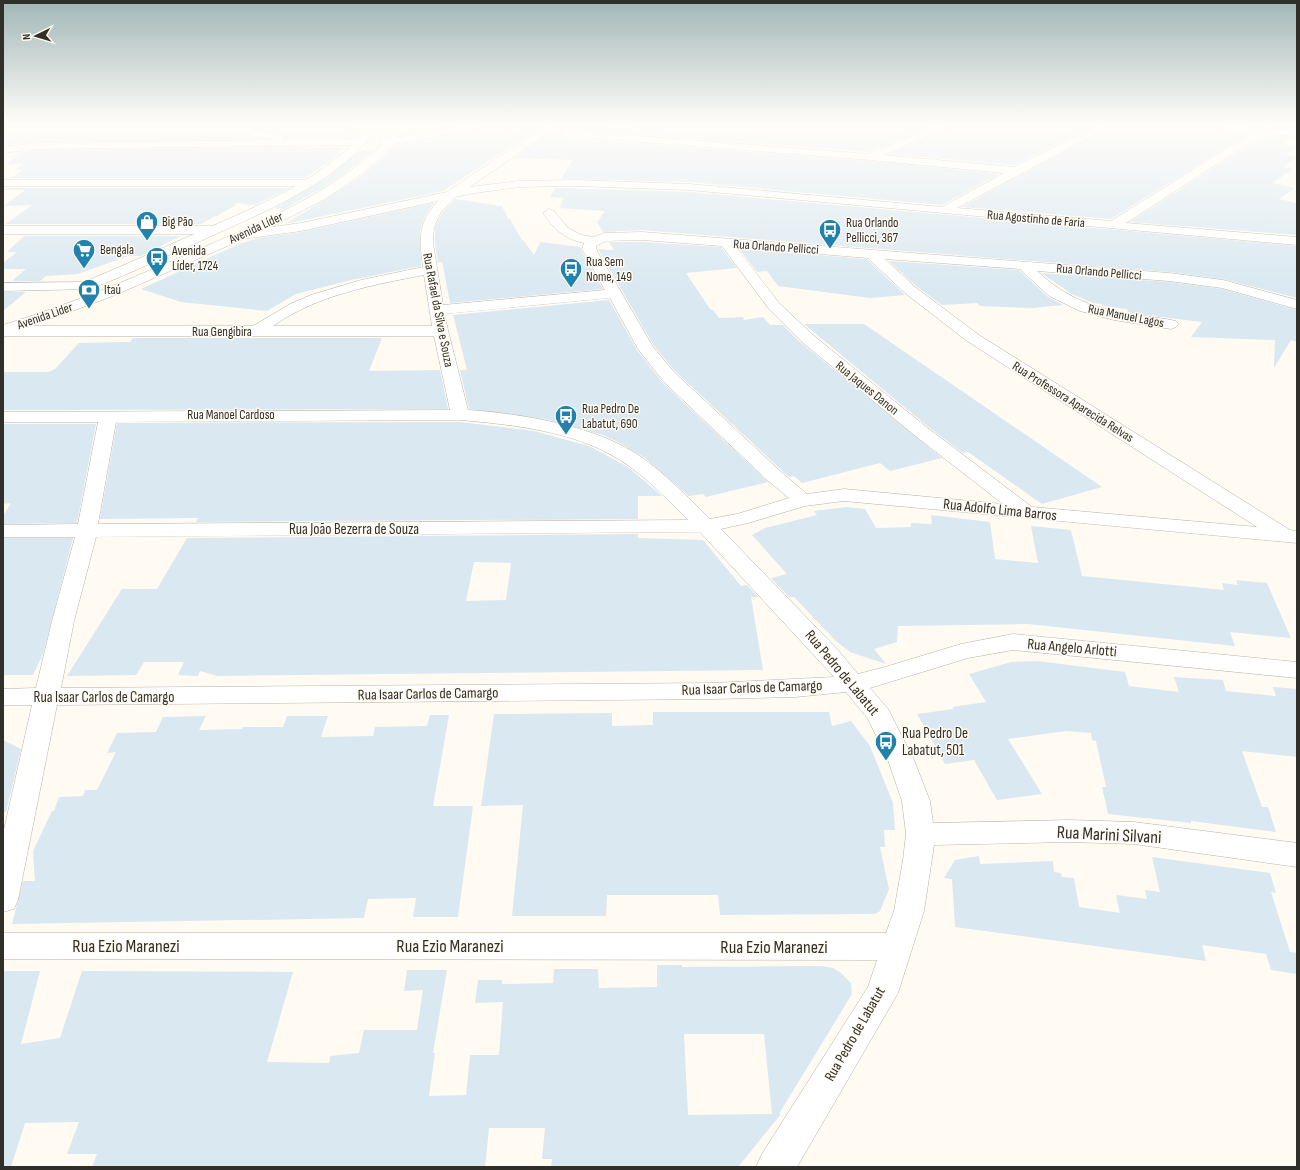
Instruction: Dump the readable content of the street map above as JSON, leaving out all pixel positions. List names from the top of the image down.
{
  "streets": {
    "street": [
      "Rua Agostinho de Faria",
      "Avenida Líder",
      "Rua Orlando Pellicci",
      "Rua Rafael da Silva e Souza",
      "Avenida Lider",
      "Rua Manuel Lagos",
      "Rua Gengibira",
      "Rua Jaques Danon",
      "Rua Professora Aparecida Relvas",
      "Rua Manoel Cardoso",
      "Rua Adolfo Lima Barros",
      "Rua João Bezerra de Souza",
      "Rua Angelo Arlotti",
      "Rua Pedro de Labatut",
      "Rua Isaar Carlos de Camargo",
      "Rua Marini Silvani",
      "Rua Ezio Maranezi"
    ]
  },
  "crossings": [
    ["Rua Agostinho de Faria", "Avenida Líder"],
    ["Rua Agostinho de Faria", "Rua Rafael da Silva e Souza"],
    ["Avenida Líder", "Avenida Lider"],
    ["Rua Orlando Pellicci", "Rua Manuel Lagos"],
    ["Rua Orlando Pellicci", "Rua Jaques Danon"],
    ["Rua Orlando Pellicci", "Rua Professora Aparecida Relvas"],
    ["Rua Rafael da Silva e Souza", "Rua Gengibira"],
    ["Rua Rafael da Silva e Souza", "Rua Manoel Cardoso"],
    ["Rua Rafael da Silva e Souza", "Rua Pedro de Labatut"],
    ["Avenida Lider", "Rua Gengibira"],
    ["Rua Jaques Danon", "Rua Adolfo Lima Barros"],
    ["Rua Professora Aparecida Relvas", "Rua Adolfo Lima Barros"],
    ["Rua Manoel Cardoso", "Rua Pedro de Labatut"],
    ["Rua Adolfo Lima Barros", "Rua João Bezerra de Souza"],
    ["Rua Adolfo Lima Barros", "Rua Pedro de Labatut"],
    ["Rua João Bezerra de Souza", "Rua Pedro de Labatut"],
    ["Rua Angelo Arlotti", "Rua Pedro de Labatut"],
    ["Rua Angelo Arlotti", "Rua Isaar Carlos de Camargo"],
    ["Rua Pedro de Labatut", "Rua Isaar Carlos de Camargo"],
    ["Rua Pedro de Labatut", "Rua Marini Silvani"],
    ["Rua Pedro de Labatut", "Rua Ezio Maranezi"]
  ],
  "places": {
    "shop": ["Big Pão"],
    "bus stop": [
      "Rua Orlando Pellicci, 367",
      "Avenida Líder, 1724",
      "Rua Sem Nome, 149",
      "Rua Pedro De Labatut, 690",
      "Rua Pedro De Labatut, 501"
    ],
    "supermarket": ["Bengala"],
    "bank": ["Itaú"]
  },
  "north": "left"
}
